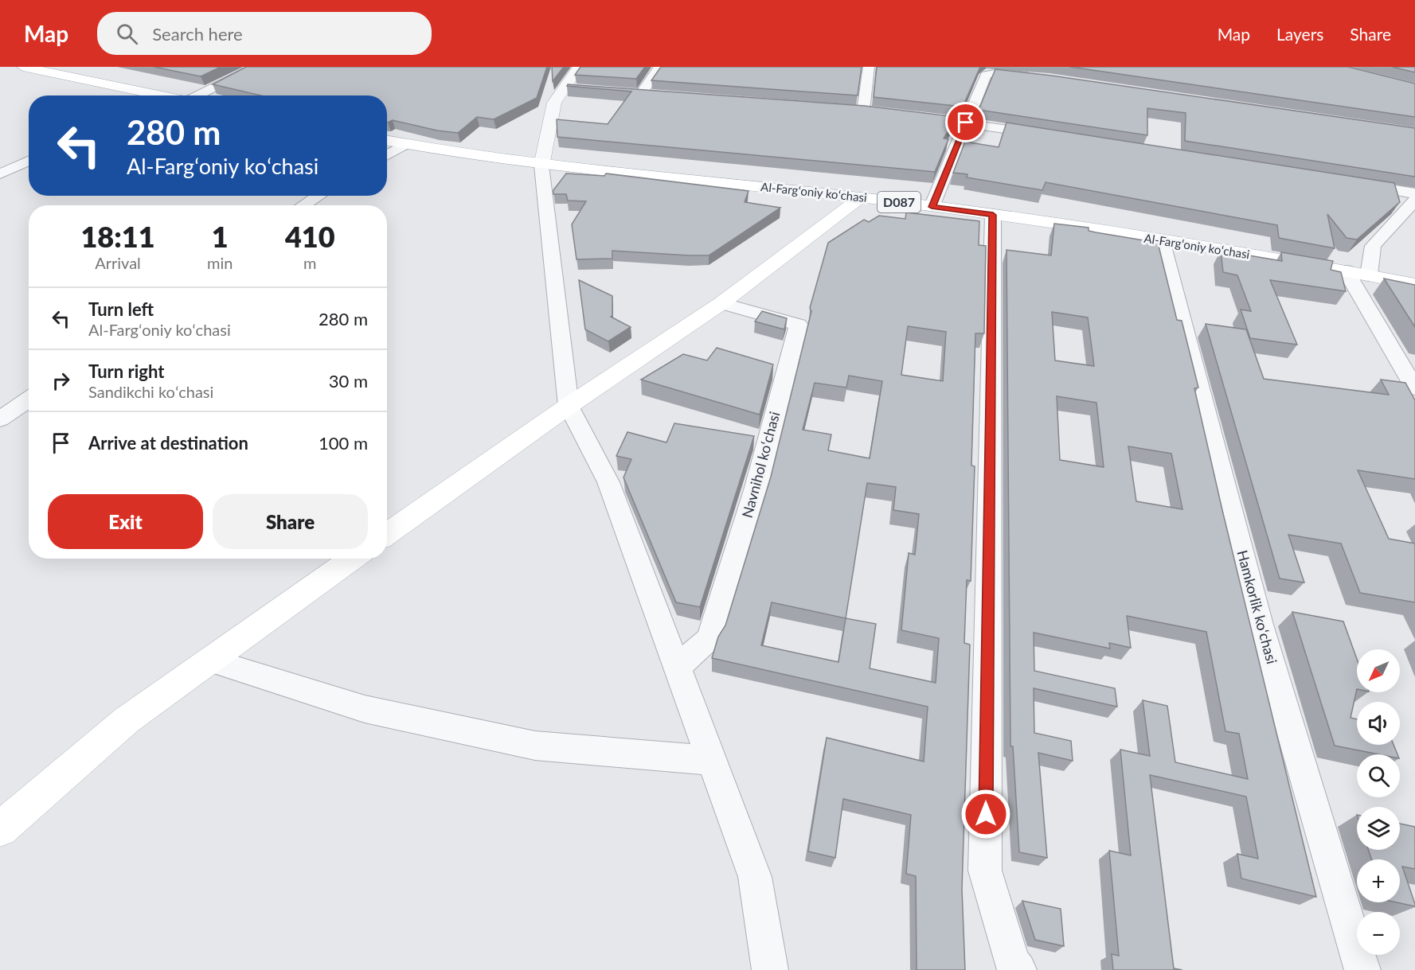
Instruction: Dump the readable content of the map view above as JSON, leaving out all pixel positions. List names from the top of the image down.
{
  "streets": {
    "main road": ["Al-Fargʻoniy koʻchasi", "D087"],
    "street": ["Navnihol koʻchasi", "Hamkorlik koʻchasi"]
  },
  "crossings": [
    ["Al-Fargʻoniy koʻchasi", "Hamkorlik koʻchasi"]
  ],
  "north": "bottom left",
  "page": {
    "header": "Map",
    "search": "Search here",
    "nav": ["Map", "Layers", "Share"],
    "turn": ["280 m", "Al-Fargʻoniy koʻchasi"],
    "eta": [
      "18:11",
      "Arrival",
      "1",
      "min",
      "410",
      "m"
    ],
    "list": [
      {
        "name": "Turn left",
        "note": "Al-Fargʻoniy koʻchasi",
        "value": "280 m"
      },
      {
        "name": "Turn right",
        "note": "Sandikchi koʻchasi",
        "value": "30 m"
      },
      {
        "name": "Arrive at destination",
        "value": "100 m"
      }
    ],
    "buttons": ["Exit", "Share"],
    "map_buttons": ["+", "−"]
  }
}
